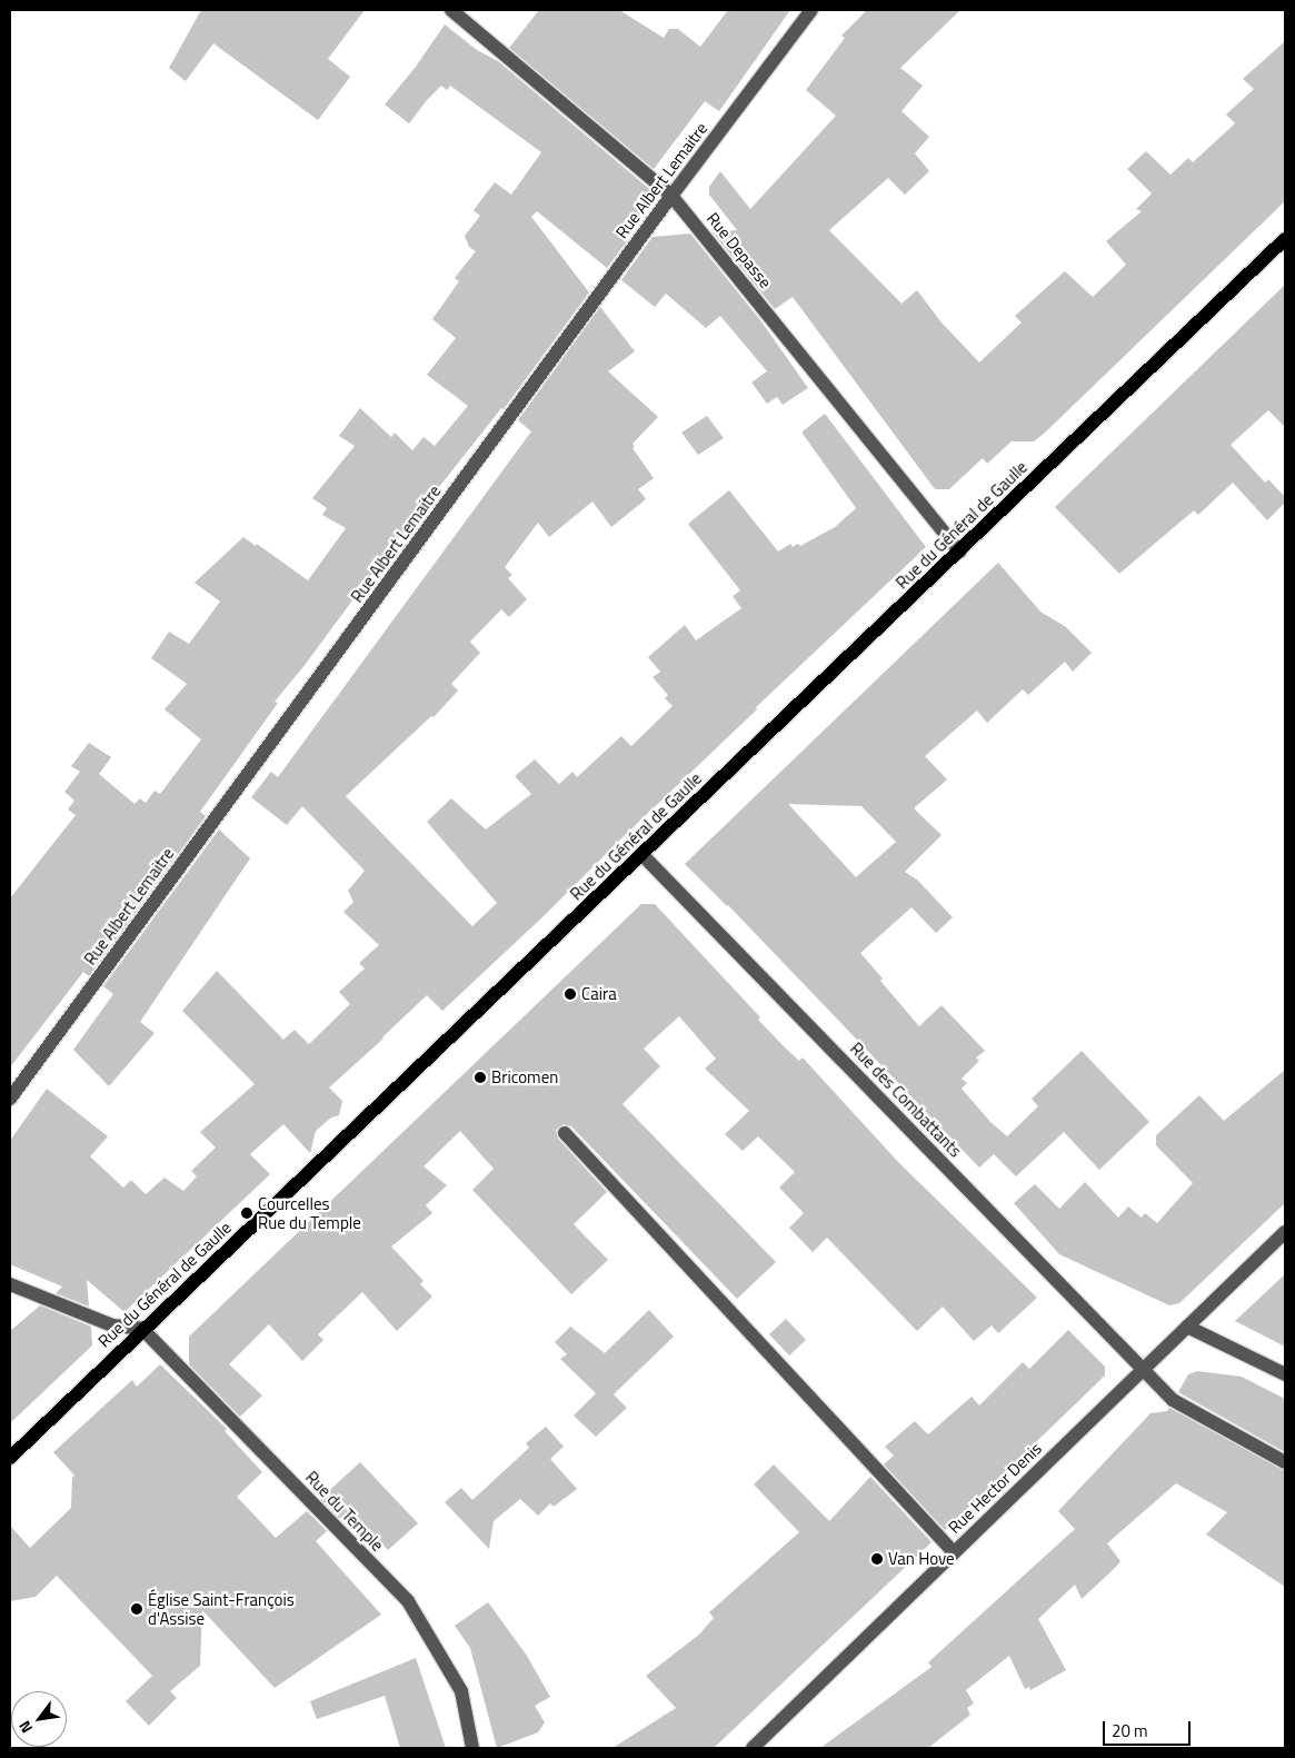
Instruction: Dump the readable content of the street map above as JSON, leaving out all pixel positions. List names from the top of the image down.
{
  "streets": {
    "main road": ["Rue du Général de Gaulle"],
    "street": [
      "Rue Albert Lemaitre",
      "Rue Depasse",
      "Rue des Combattants",
      "Rue Hector Denis",
      "Rue du Temple"
    ]
  },
  "crossings": [
    ["Rue Albert Lemaitre", "Rue Depasse"],
    ["Rue Depasse", "Rue du Général de Gaulle"],
    ["Rue du Général de Gaulle", "Rue des Combattants"],
    ["Rue du Général de Gaulle", "Rue du Temple"],
    ["Rue des Combattants", "Rue Hector Denis"]
  ],
  "places": [
    "Caira",
    "Bricomen",
    "Courcelles Rue du Temple",
    "Van Hove",
    "Église Saint-François d'Assise"
  ],
  "scale_bar": "20 m",
  "north": "bottom left"
}
